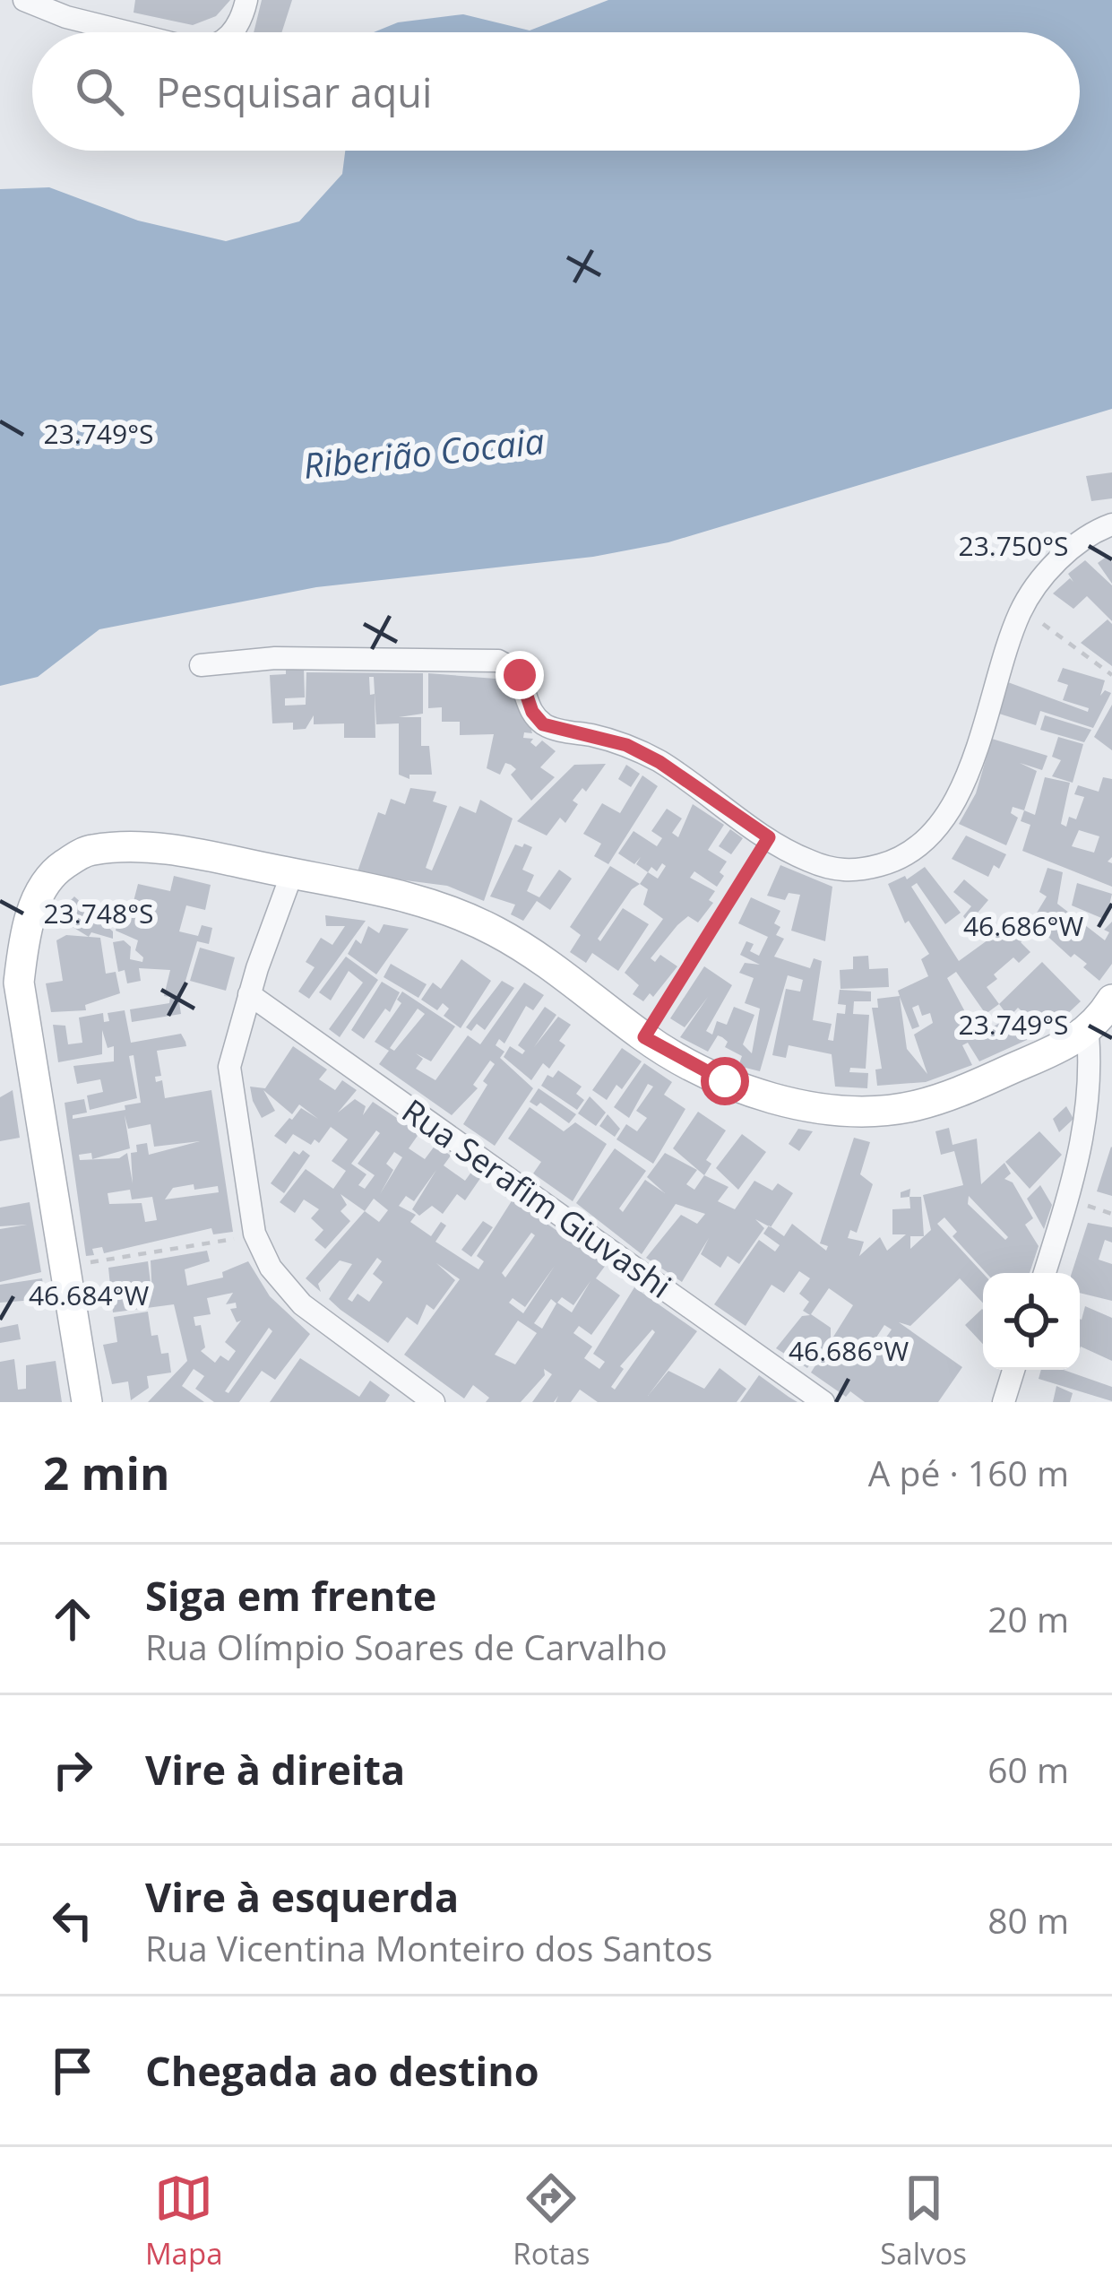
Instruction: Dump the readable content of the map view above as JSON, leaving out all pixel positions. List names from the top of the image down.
{
  "streets": {
    "street": ["Rua Serafim Giuvashi"]
  },
  "water": ["Riberião Cocaia"],
  "page": {
    "search": "Pesquisar aqui",
    "heading": ["2 min", "A pé · 160 m"],
    "list": [
      ["Siga em frente", "Rua Olímpio Soares de Carvalho", "20 m"],
      ["Vire à direita", "60 m"],
      ["Vire à esquerda", "Rua Vicentina Monteiro dos Santos", "80 m"],
      "Chegada ao destino"
    ],
    "nav": ["Mapa", "Rotas", "Salvos"]
  },
  "coordinates": [
    "23.749°S",
    "23.750°S",
    "23.748°S",
    "46.686°W",
    "46.684°W"
  ]
}
